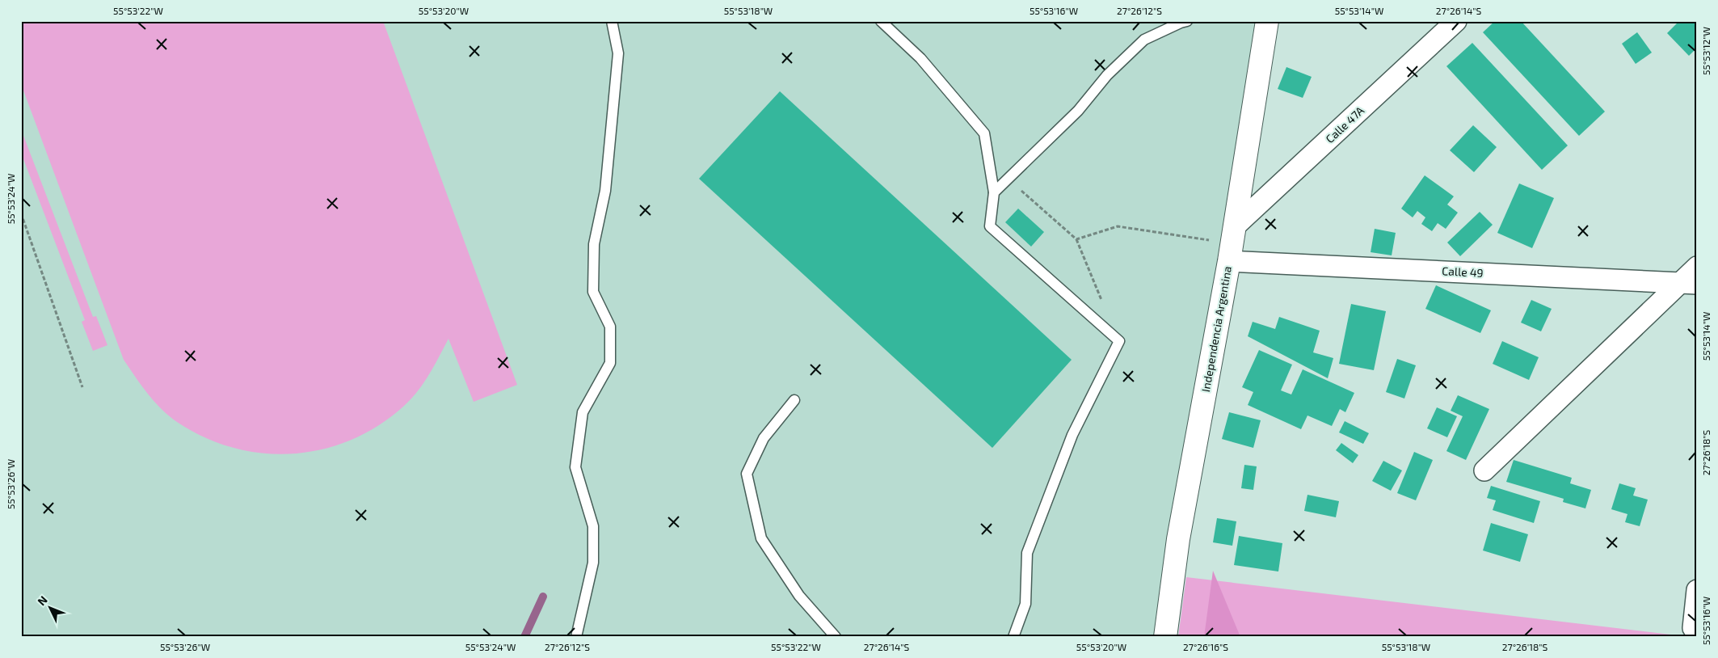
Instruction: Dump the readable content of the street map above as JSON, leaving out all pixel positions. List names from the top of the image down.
{
  "streets": {
    "main road": ["Independencia Argentina"],
    "street": ["Calle 47A", "Calle 49"]
  },
  "crossings": [
    ["Calle 47A", "Calle 49"],
    ["Calle 47A", "Independencia Argentina"],
    ["Calle 49", "Independencia Argentina"]
  ],
  "north": "top left",
  "coordinates": [
    "55°53'22\"W",
    "55°53'20\"W",
    "55°53'18\"W",
    "55°53'16\"W",
    "27°26'12\"S",
    "55°53'14\"W",
    "27°26'14\"S",
    "55°53'12\"W",
    "55°53'24\"W",
    "27°26'18\"S",
    "55°53'26\"W",
    "27°26'16\"S"
  ]
}
